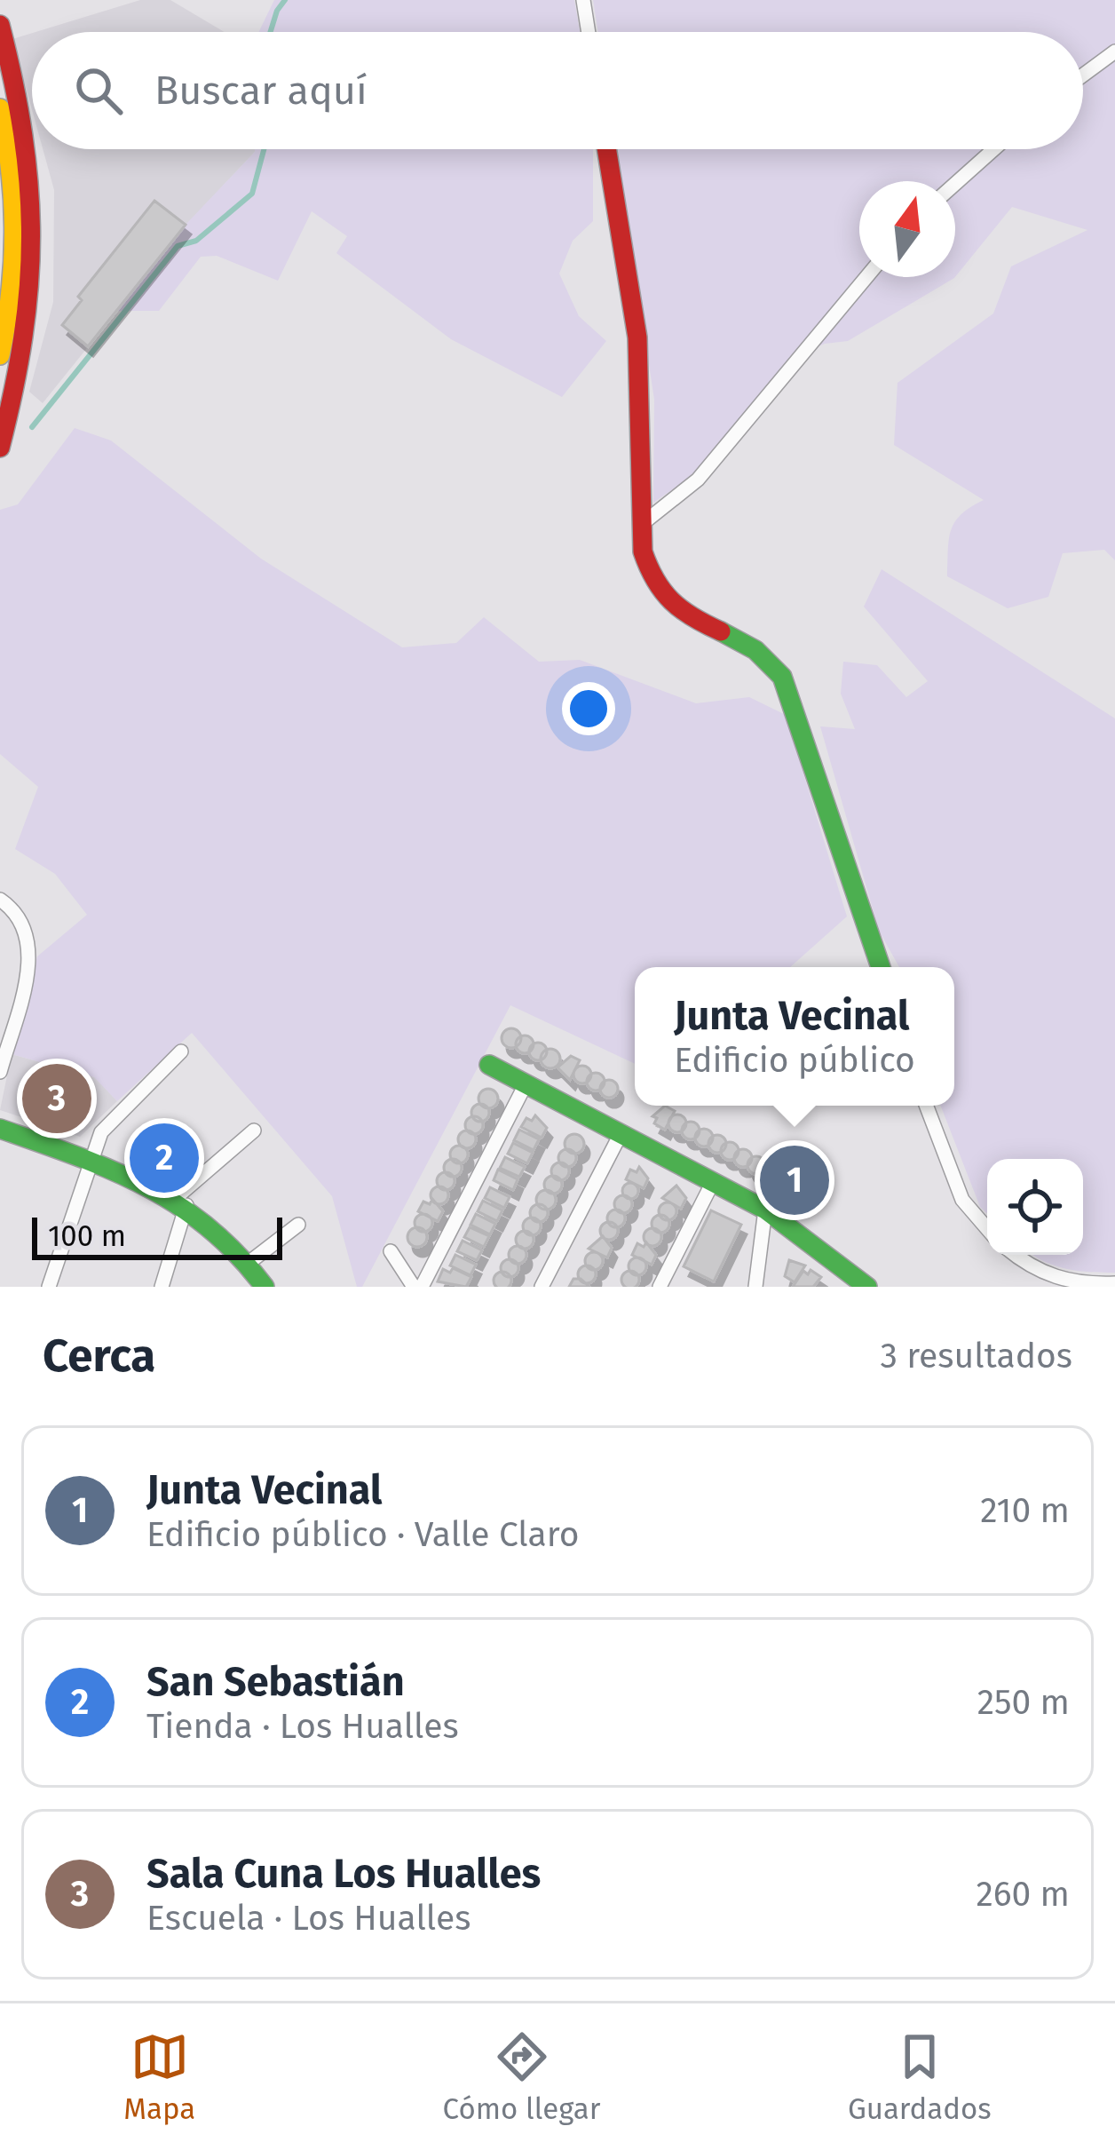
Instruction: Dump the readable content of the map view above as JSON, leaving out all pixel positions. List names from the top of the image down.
{
  "scale_bar": "100 m",
  "north": "top",
  "page": {
    "search": "Buscar aquí",
    "popup": ["Junta Vecinal", "Edificio público"],
    "pins": ["3", "2", "1"],
    "scale": "100 m",
    "heading": ["Cerca", "3 resultados"],
    "list": [
      {
        "mark": "1",
        "name": "Junta Vecinal",
        "note": "Edificio público · Valle Claro",
        "value": "210 m"
      },
      {
        "mark": "2",
        "name": "San Sebastián",
        "note": "Tienda · Los Hualles",
        "value": "250 m"
      },
      {
        "mark": "3",
        "name": "Sala Cuna Los Hualles",
        "note": "Escuela · Los Hualles",
        "value": "260 m"
      }
    ],
    "nav": ["Mapa", "Cómo llegar", "Guardados"]
  }
}
